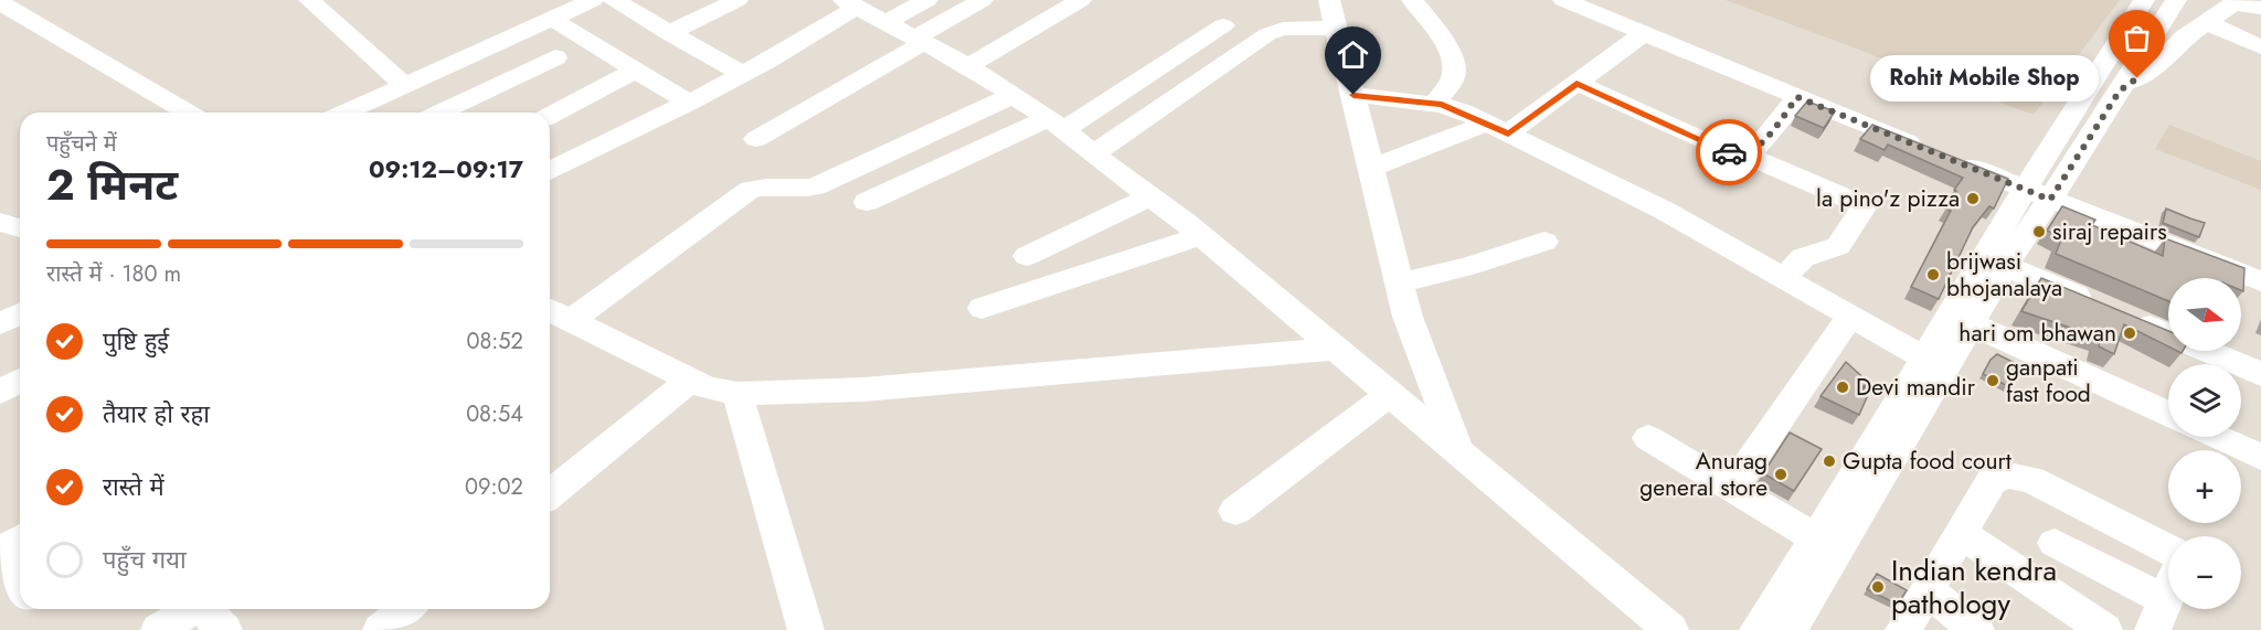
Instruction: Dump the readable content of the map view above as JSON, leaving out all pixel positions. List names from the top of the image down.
{
  "places": [
    "Rohit Mobile Shop",
    "la pino'z pizza",
    "siraj repairs",
    "brijwasi bhojanalaya",
    "hari om bhawan",
    "ganpati fast food",
    "Devi mandir",
    "Gupta food court",
    "Anurag general store",
    "Indian kendra pathology"
  ],
  "north": "right",
  "page": {
    "bubble": "Rohit Mobile Shop",
    "heading": ["2 मिनट", "पहुँचने में", "09:12–09:17"],
    "bar": "रास्ते में · 180 m",
    "map_buttons": ["+", "−"],
    "list": [
      ["पुष्टि हुई", "08:52"],
      ["तैयार हो रहा", "08:54"],
      ["रास्ते में", "09:02"],
      "पहुँच गया"
    ]
  }
}
